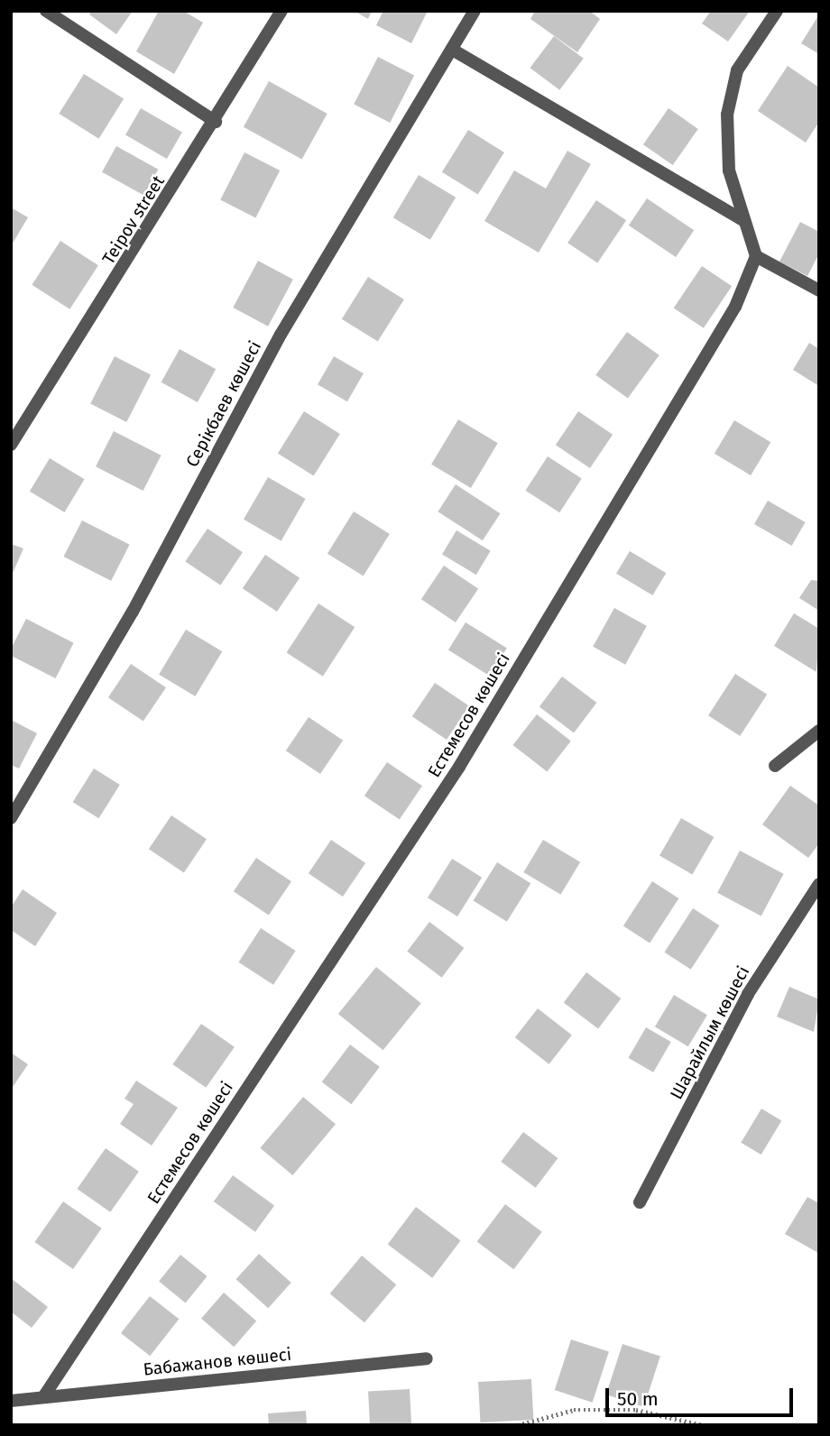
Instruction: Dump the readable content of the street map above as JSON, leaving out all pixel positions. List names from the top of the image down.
{
  "streets": {
    "street": [
      "Teipov street",
      "Серікбаев көшесі",
      "Естемесов көшесі",
      "Шарайлым көшесі",
      "Бабажанов көшесі"
    ]
  },
  "crossings": [
    ["Естемесов көшесі", "Бабажанов көшесі"]
  ],
  "scale_bar": "50 m"
}
